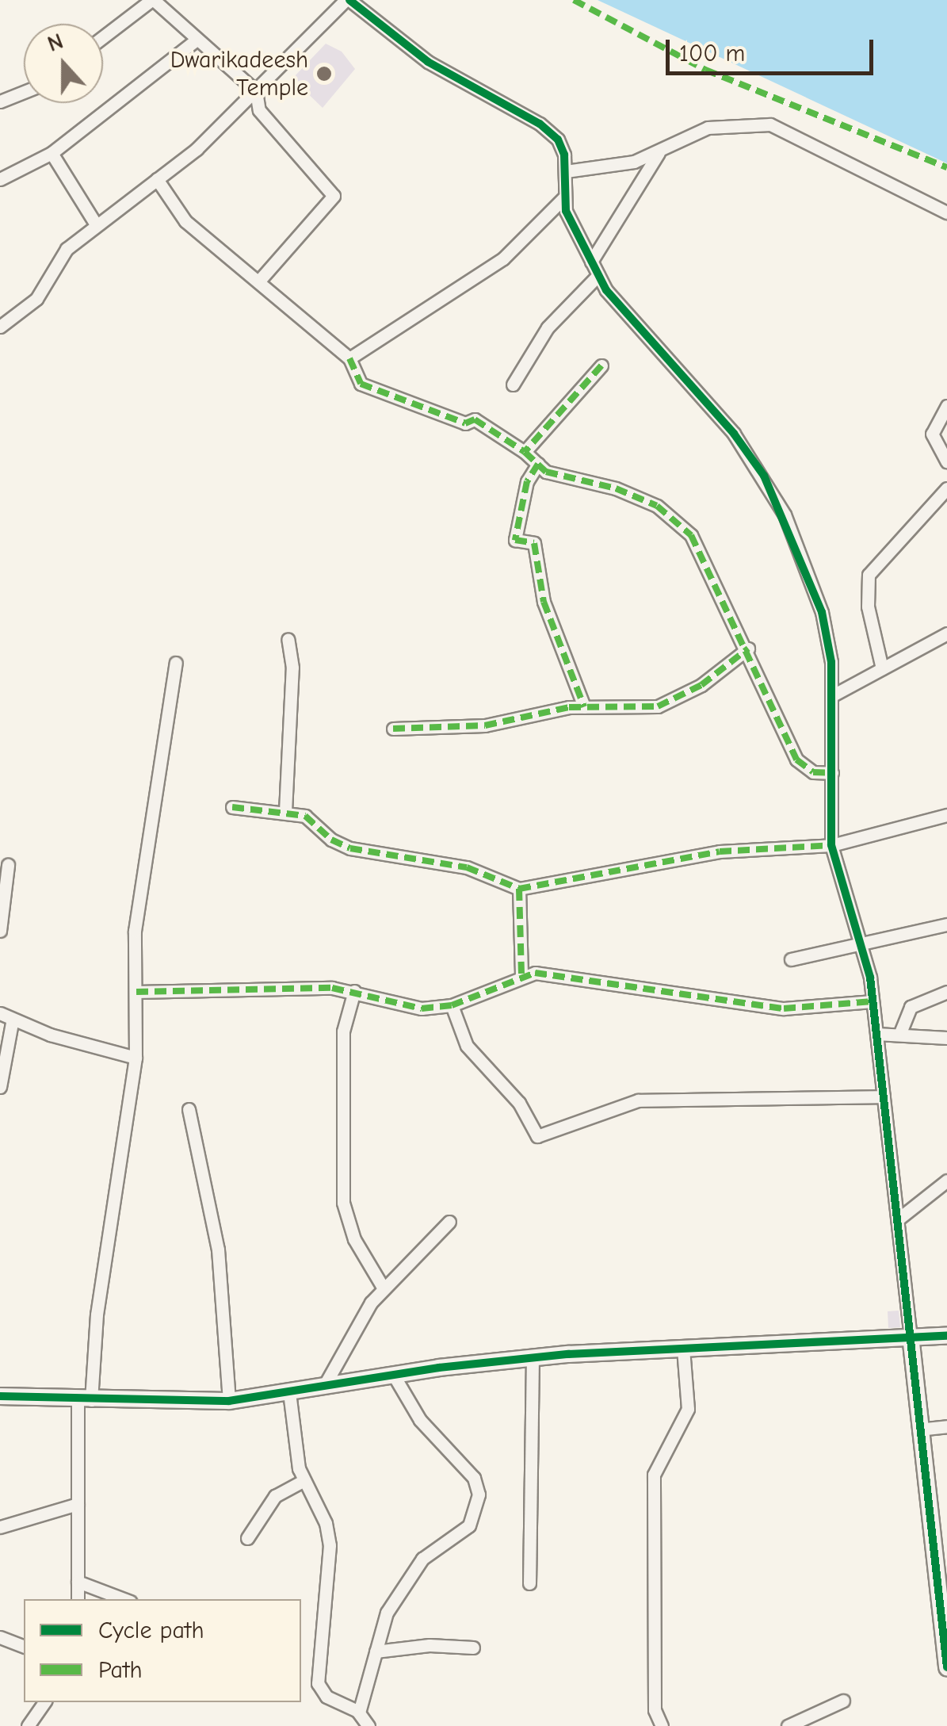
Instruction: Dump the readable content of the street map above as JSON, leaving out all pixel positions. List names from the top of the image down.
{
  "places": ["Dwarikadeesh Temple"],
  "legend": ["Cycle path", "Path"],
  "scale_bar": "100 m",
  "north": "top"
}
